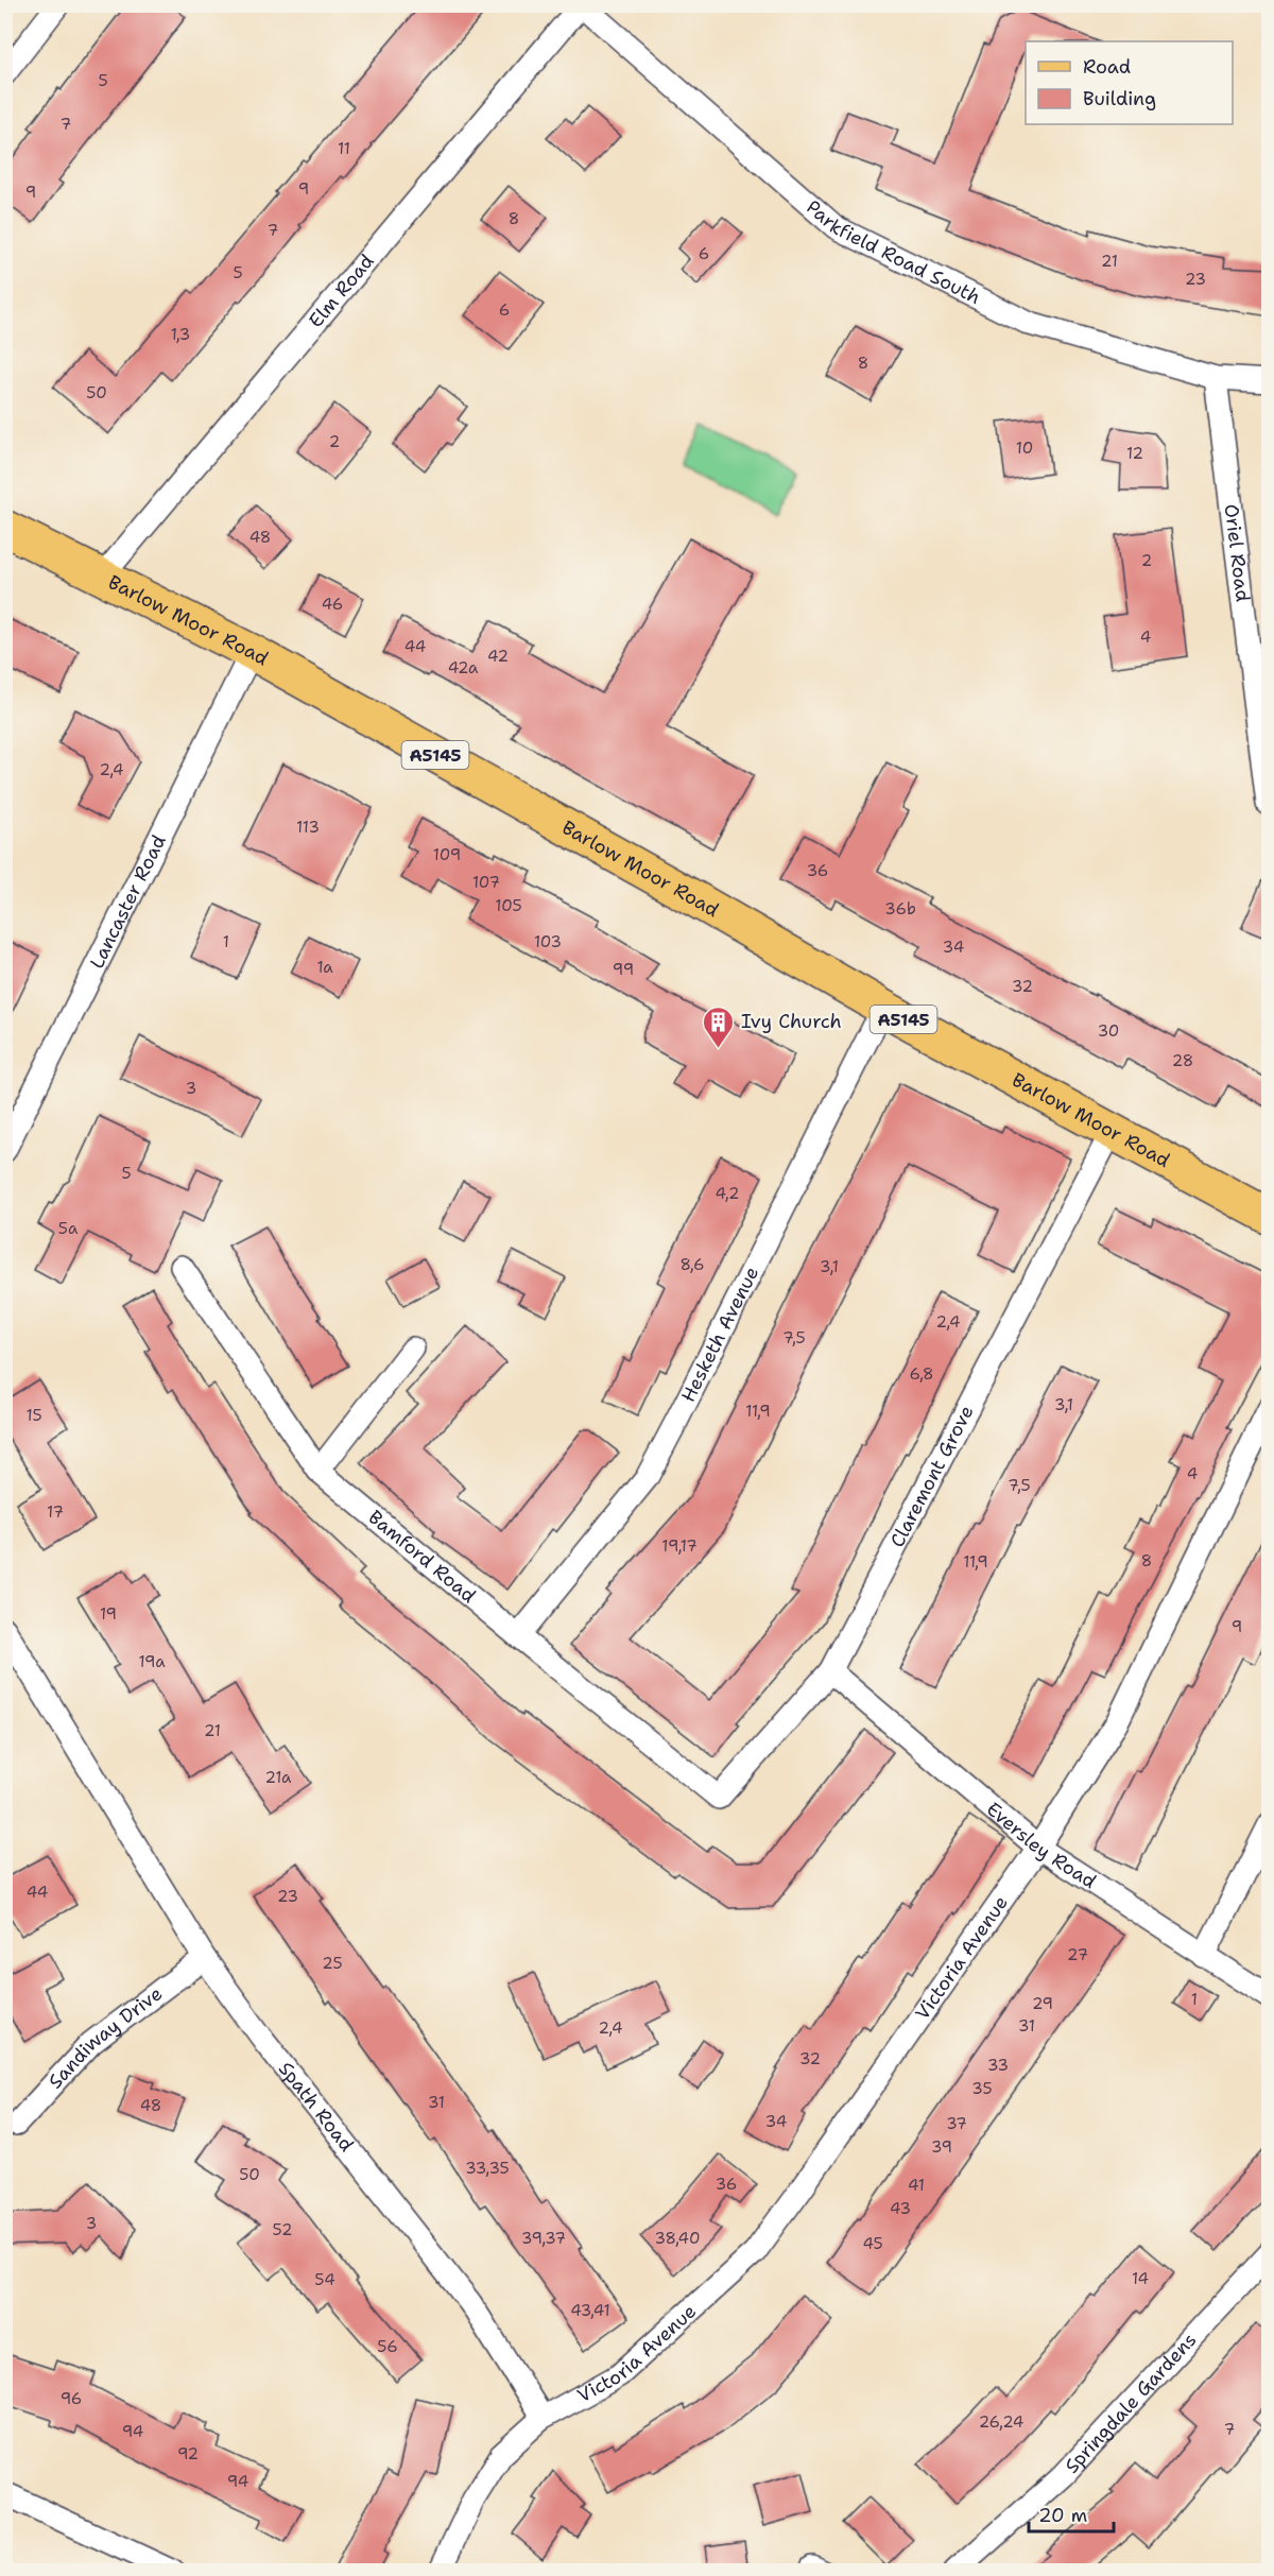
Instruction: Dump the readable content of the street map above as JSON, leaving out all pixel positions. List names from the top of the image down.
{
  "streets": {
    "main road": ["Barlow Moor Road", "A5145"],
    "street": [
      "Parkfield Road South",
      "Elm Road",
      "Oriel Road",
      "Lancaster Road",
      "Hesketh Avenue",
      "Claremont Grove",
      "Bamford Road",
      "Eversley Road",
      "Victoria Avenue",
      "Sandiway Drive",
      "Spath Road",
      "Springdale Gardens"
    ]
  },
  "crossings": [
    ["Parkfield Road South", "Elm Road"],
    ["Parkfield Road South", "Oriel Road"],
    ["Elm Road", "Barlow Moor Road"],
    ["Barlow Moor Road", "Lancaster Road"],
    ["Barlow Moor Road", "Hesketh Avenue"],
    ["Barlow Moor Road", "Claremont Grove"],
    ["Hesketh Avenue", "Bamford Road"],
    ["Claremont Grove", "Bamford Road"],
    ["Claremont Grove", "Eversley Road"],
    ["Eversley Road", "Victoria Avenue"],
    ["Victoria Avenue", "Spath Road"],
    ["Sandiway Drive", "Spath Road"]
  ],
  "places": {
    "building": ["Ivy Church"]
  },
  "house_numbers": [
    "5",
    "7",
    "11",
    "9",
    "9",
    "8",
    "7",
    "6",
    "21",
    "5",
    "23",
    "6",
    "1,3",
    "8",
    "50",
    "2",
    "10",
    "12",
    "48",
    "2",
    "46",
    "4",
    "44",
    "42",
    "42a",
    "2,4",
    "113",
    "109",
    "36",
    "107",
    "105",
    "36b",
    "1",
    "103",
    "34",
    "1a",
    "99",
    "32",
    "30",
    "28",
    "3",
    "5",
    "4,2",
    "5a",
    "8,6",
    "3,1",
    "2,4",
    "7,5",
    "6,8",
    "3,1",
    "11,9",
    "15",
    "4",
    "7,5",
    "17",
    "19,17",
    "8",
    "11,9",
    "19",
    "9",
    "19a",
    "21",
    "21a",
    "44",
    "23",
    "27",
    "25",
    "1",
    "29",
    "31",
    "2,4",
    "32",
    "33",
    "35",
    "31",
    "48",
    "34",
    "37",
    "39",
    "33,35",
    "50",
    "36",
    "41",
    "43",
    "3",
    "52",
    "39,37",
    "38,40",
    "45",
    "14",
    "54",
    "43,41",
    "56",
    "96",
    "26,24",
    "7",
    "94",
    "92",
    "94"
  ],
  "legend": ["Road", "Building"],
  "scale_bar": "20 m"
}
